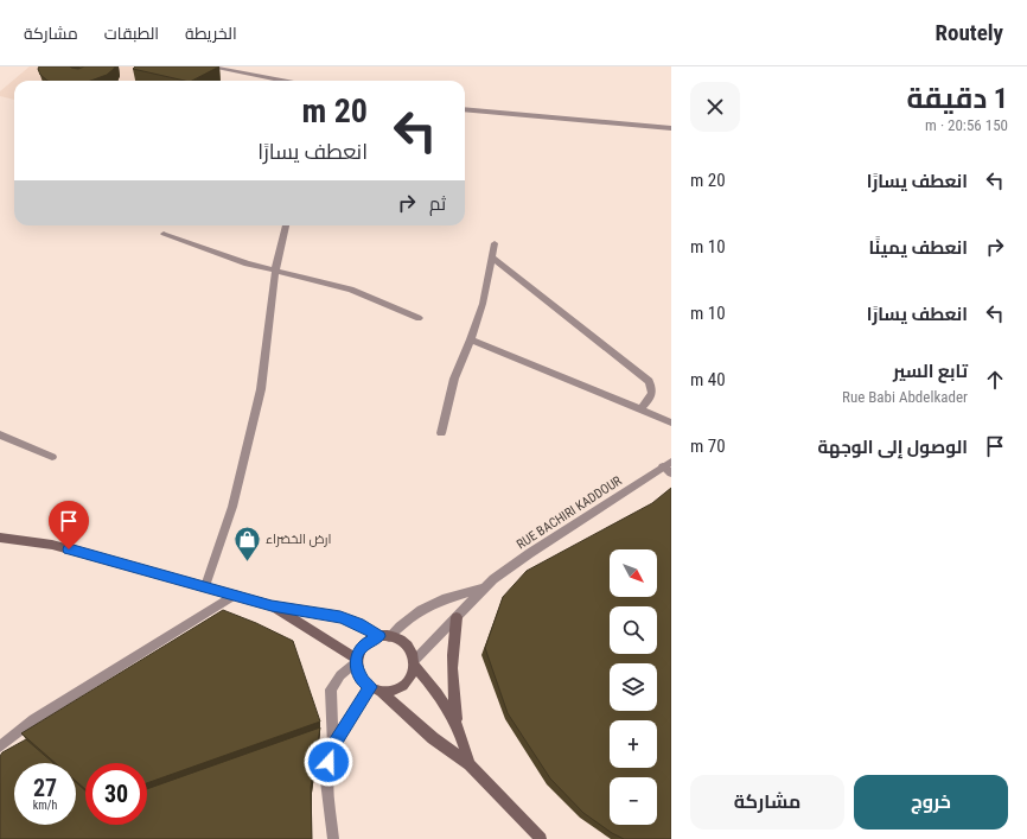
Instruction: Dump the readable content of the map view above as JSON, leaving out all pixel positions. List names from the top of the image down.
{
  "streets": {
    "street": ["RUE BACHIRI KADDOUR"]
  },
  "places": {
    "shop": ["ارض الخضراء"]
  },
  "north": "bottom right",
  "page": {
    "header": "Routely",
    "nav": ["الخريطة", "الطبقات", "مشاركة"],
    "heading": ["1 دقيقة", "150 m · 20:56"],
    "turn": ["20 m", "انعطف يسارًا"],
    "list": [
      {
        "name": "انعطف يسارًا",
        "value": "20 m"
      },
      {
        "name": "انعطف يمينًا",
        "value": "10 m"
      },
      {
        "name": "انعطف يسارًا",
        "value": "10 m"
      },
      {
        "name": "تابع السير",
        "note": "Rue Babi Abdelkader",
        "value": "40 m"
      },
      {
        "name": "الوصول إلى الوجهة",
        "value": "70 m"
      }
    ],
    "then": "ثم",
    "map_buttons": ["+", "−"],
    "speed": "27 km/h",
    "limit": "30",
    "buttons": ["خروج", "مشاركة"]
  }
}
